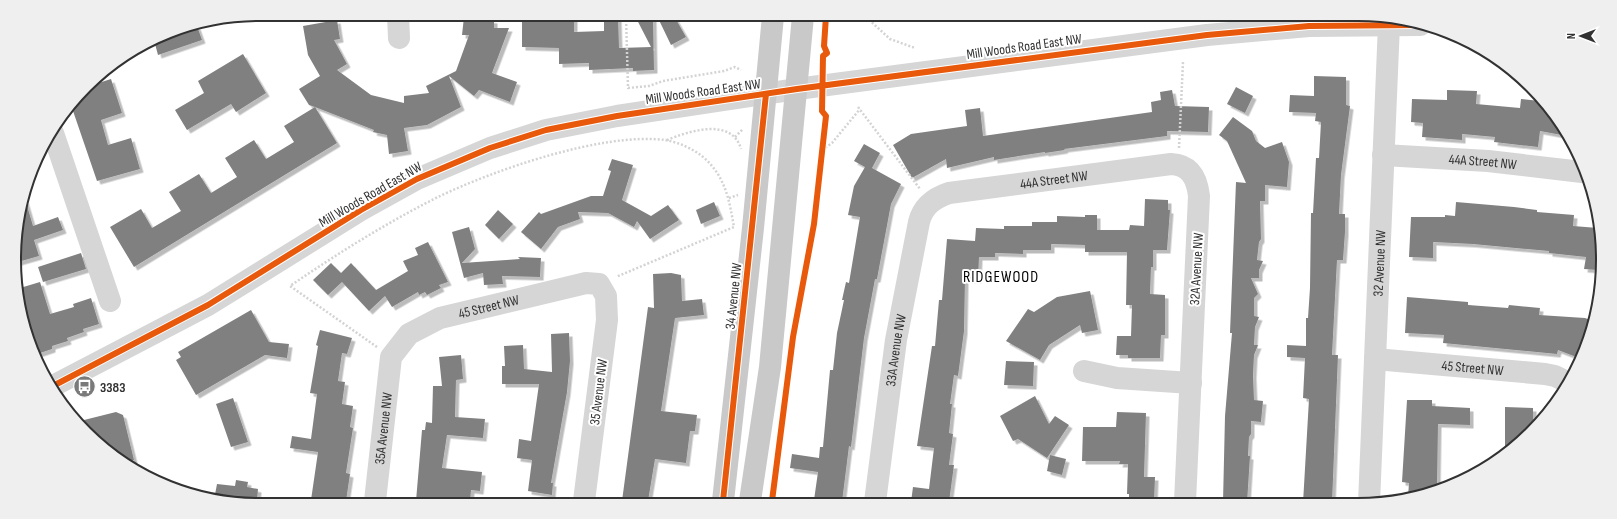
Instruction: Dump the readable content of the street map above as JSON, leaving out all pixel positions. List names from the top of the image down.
{
  "streets": {
    "main road": ["34 Avenue NW"],
    "street": [
      "Mill Woods Road East NW",
      "44A Street NW",
      "32 Avenue NW",
      "32A Avenue NW",
      "45 Street NW",
      "33A Avenue NW",
      "35 Avenue NW",
      "35A Avenue NW"
    ]
  },
  "crossings": [
    ["Mill Woods Road East NW", "32 Avenue NW"],
    ["Mill Woods Road East NW", "34 Avenue NW"],
    ["44A Street NW", "32 Avenue NW"],
    ["44A Street NW", "32A Avenue NW"],
    ["44A Street NW", "33A Avenue NW"],
    ["32 Avenue NW", "45 Street NW"],
    ["45 Street NW", "35 Avenue NW"],
    ["45 Street NW", "35A Avenue NW"]
  ],
  "districts": ["RIDGEWOOD"],
  "places": {
    "bus stop": ["3383"]
  },
  "north": "left"
}
